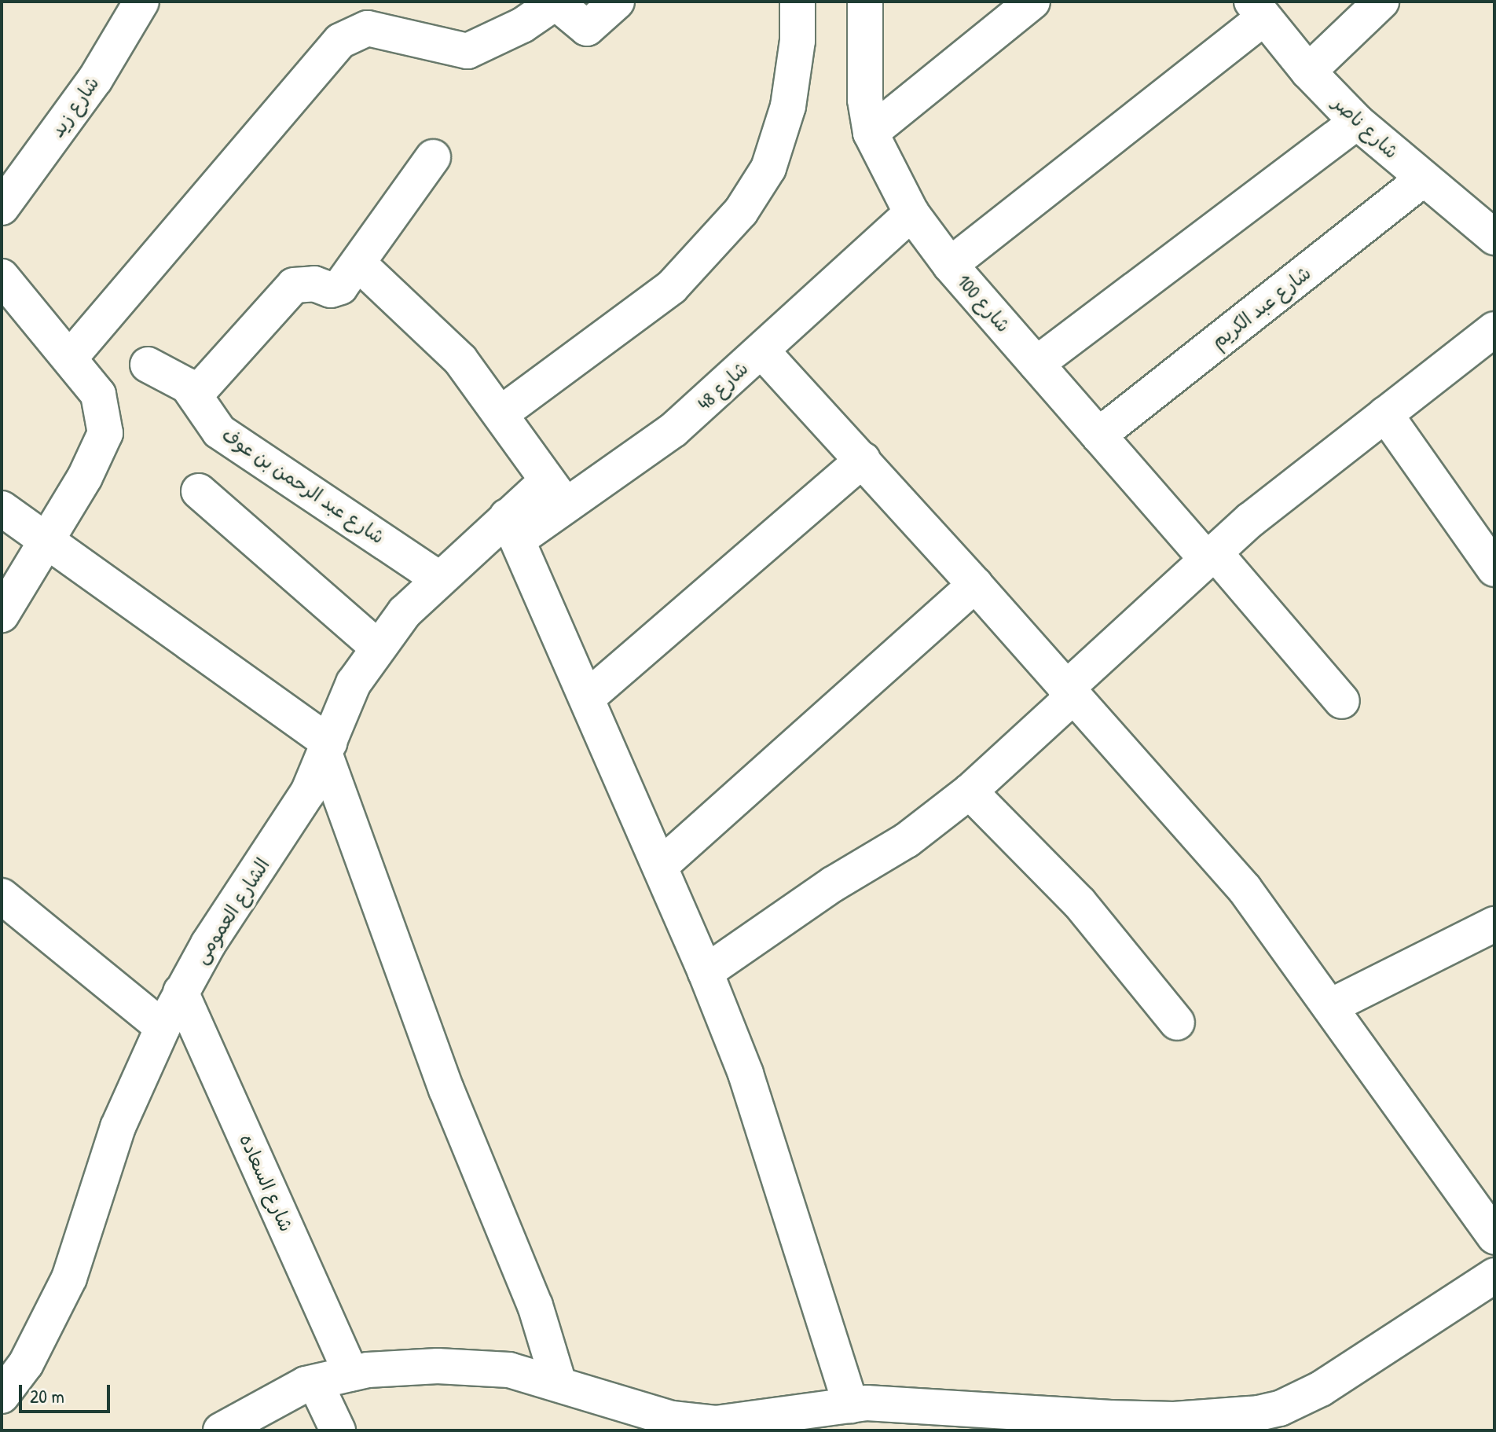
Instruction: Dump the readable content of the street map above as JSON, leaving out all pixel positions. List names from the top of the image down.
{
  "streets": {
    "street": [
      "شارع زيد",
      "شارع ناصر",
      "شارع 100",
      "شارع عبد الكريم",
      "شارع 48",
      "شارع عبد الرحمن بن عوف",
      "الشارع العمومى",
      "شارع السعاده"
    ]
  },
  "crossings": [
    ["شارع ناصر", "شارع عبد الكريم"],
    ["شارع 100", "شارع عبد الكريم"],
    ["شارع 100", "شارع 48"],
    ["شارع 48", "الشارع العمومى"],
    ["شارع عبد الرحمن بن عوف", "الشارع العمومى"],
    ["الشارع العمومى", "شارع السعاده"]
  ],
  "scale_bar": "20 m"
}
